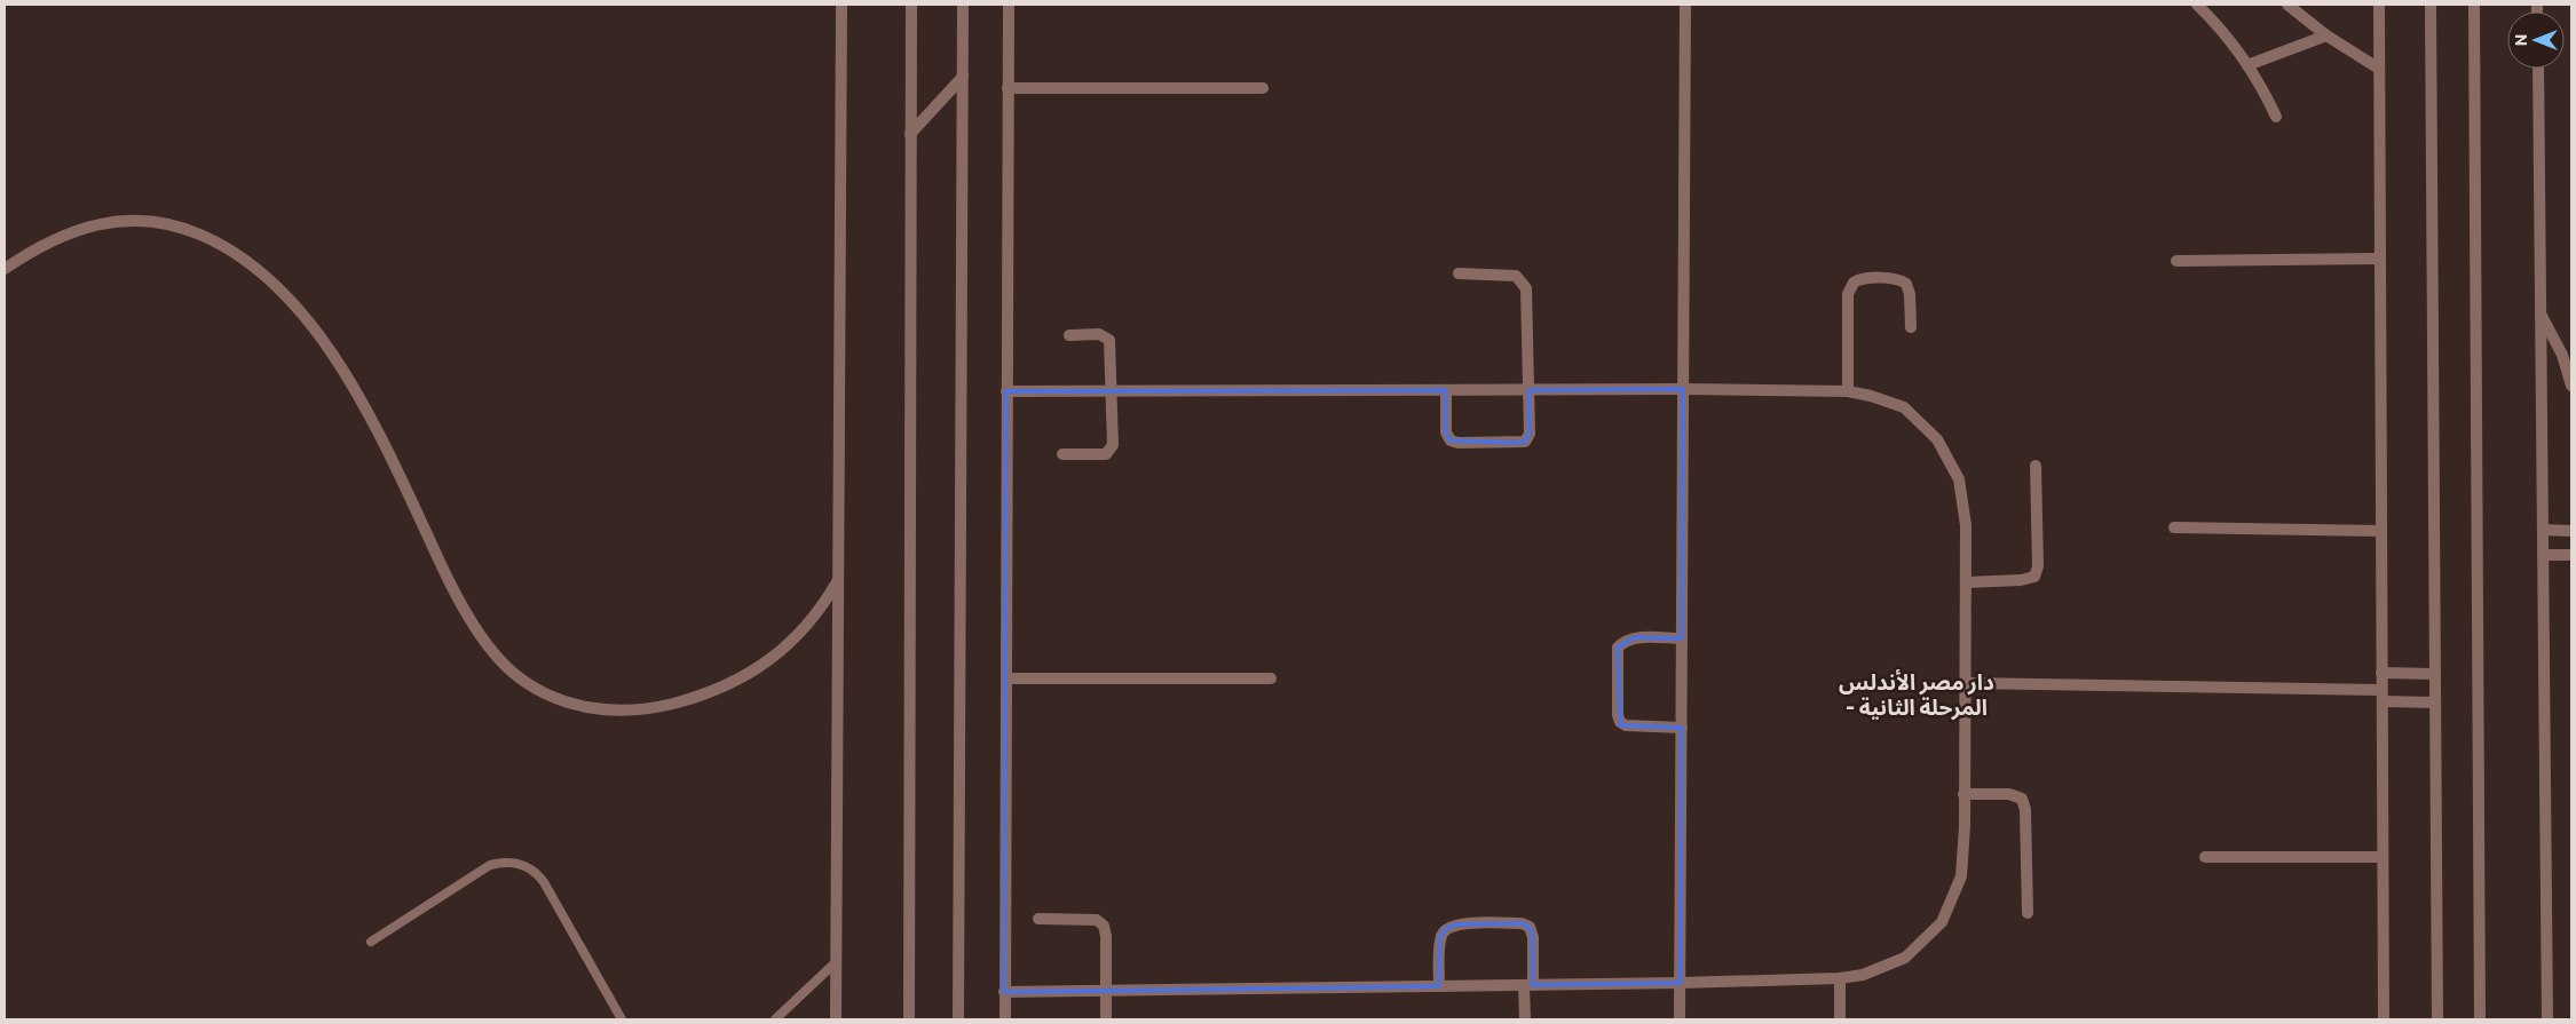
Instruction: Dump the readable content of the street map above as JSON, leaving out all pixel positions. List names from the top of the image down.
{
  "districts": ["دار مصر الأندلس - المرحلة الثانية"],
  "north": "left"
}
